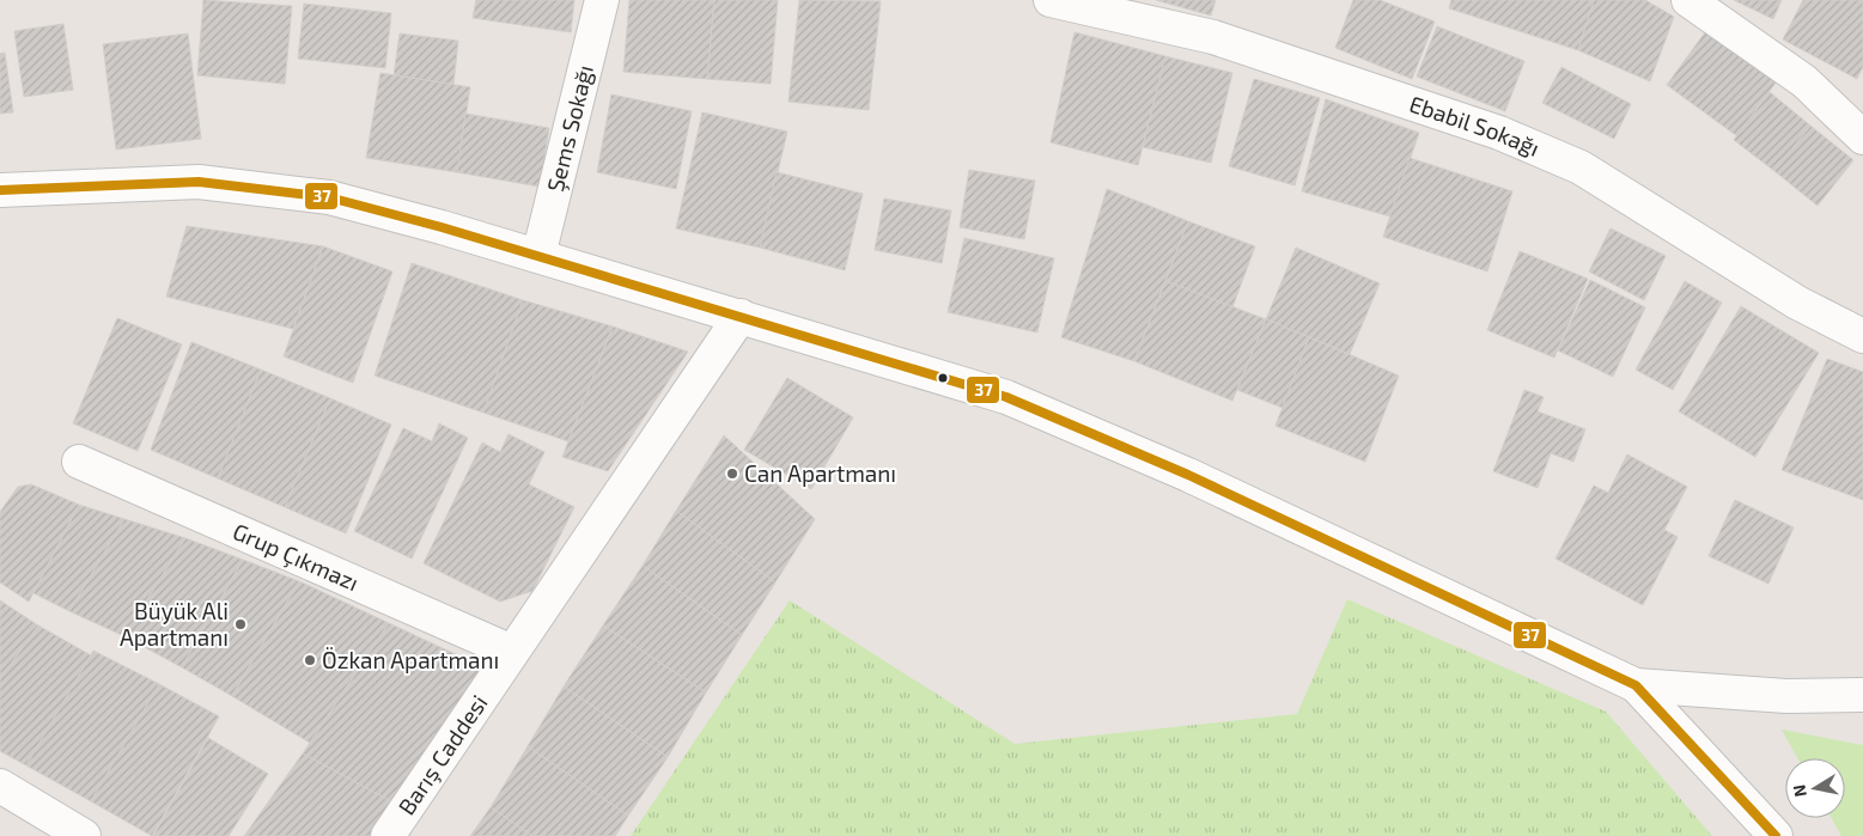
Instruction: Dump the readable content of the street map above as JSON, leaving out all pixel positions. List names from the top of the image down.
{
  "streets": {
    "street": [
      "Ebabil Sokağı",
      "Şems Sokağı",
      "Grup Çıkmazı",
      "Barış Caddesi"
    ]
  },
  "crossings": [
    ["Grup Çıkmazı", "Barış Caddesi"]
  ],
  "places": ["Can Apartmanı", "Büyük Ali Apartmanı", "Özkan Apartmanı"],
  "lines": ["transit line 37"],
  "north": "left"
}
